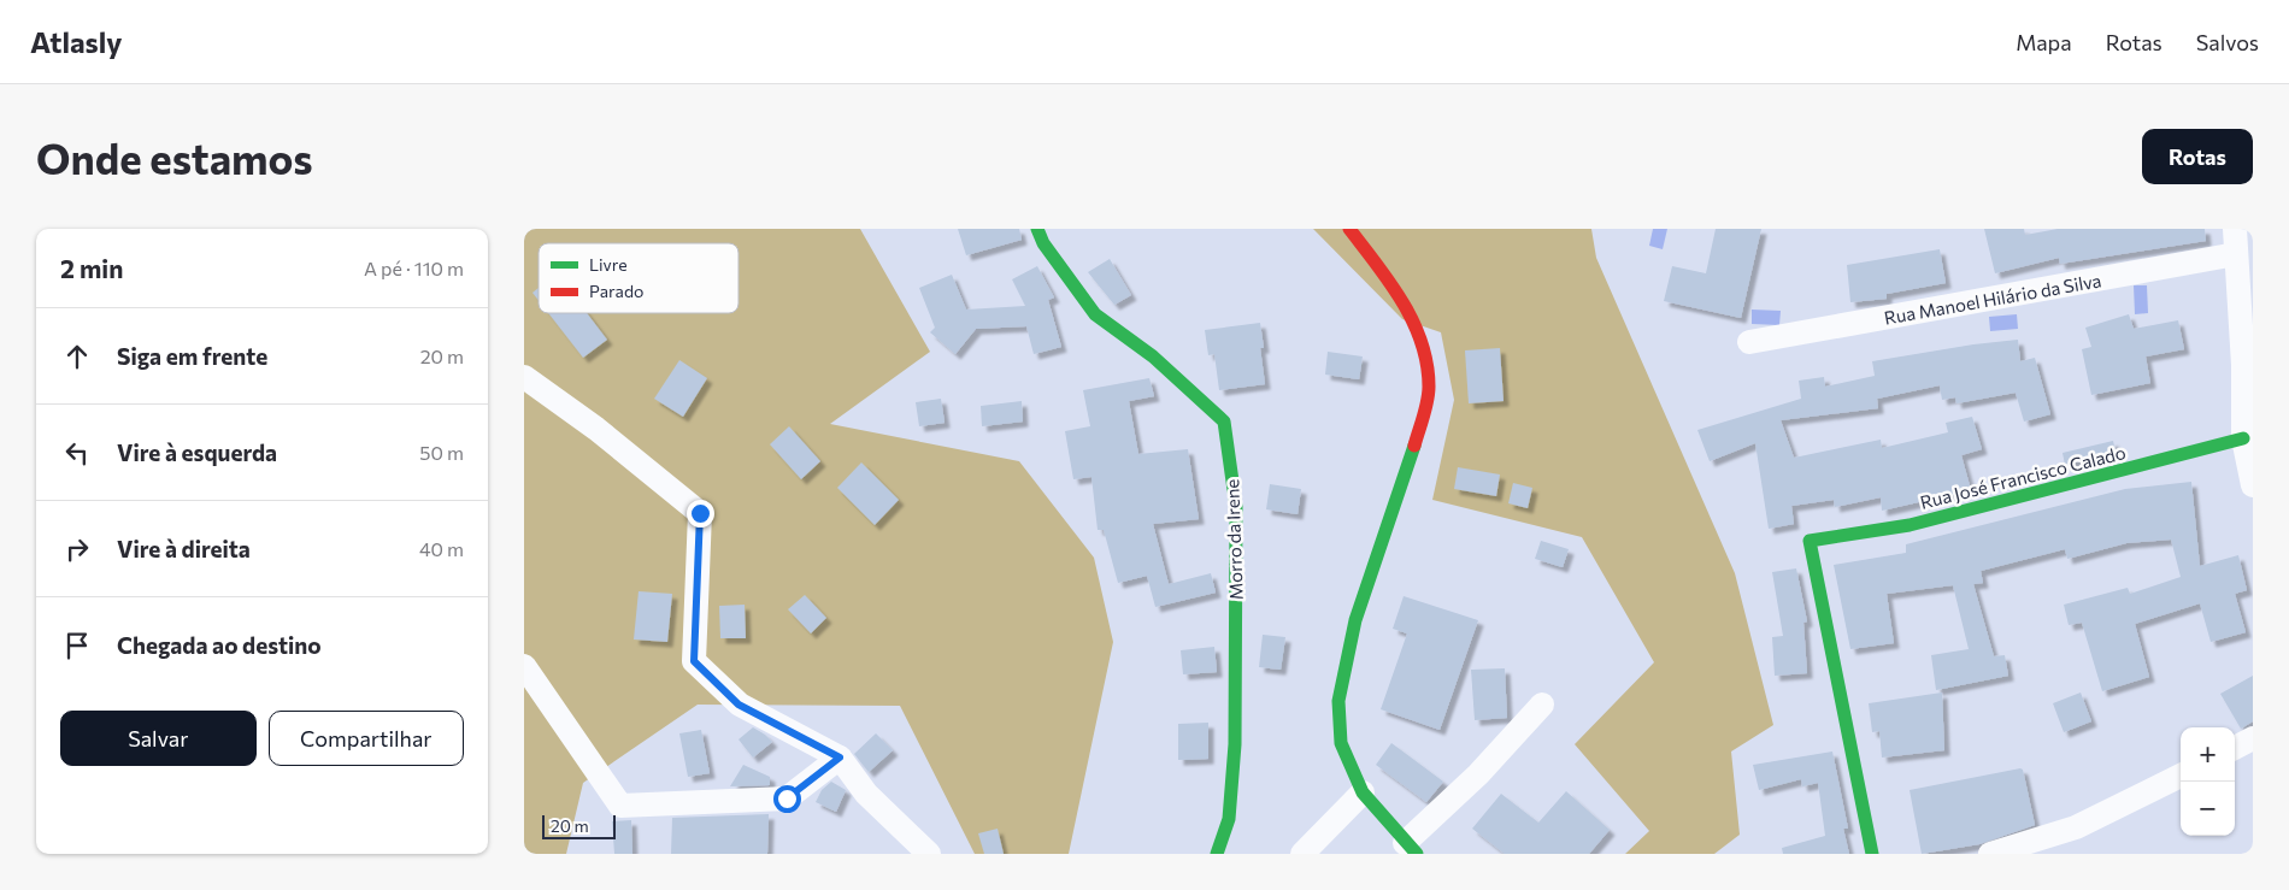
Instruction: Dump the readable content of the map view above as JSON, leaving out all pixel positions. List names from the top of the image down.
{
  "streets": {
    "street": ["Rua Manoel Hilário da Silva", "Rua José Francisco Calado", "Morro da Irene"]
  },
  "legend": ["Livre", "Parado"],
  "scale_bar": "20 m",
  "page": {
    "header": "Atlasly",
    "nav": ["Mapa", "Rotas", "Salvos"],
    "buttons": [
      "Rotas",
      ["Salvar", "Compartilhar"]
    ],
    "title": "Onde estamos",
    "heading": ["2 min", "A pé · 110 m"],
    "list": [
      ["Siga em frente", "20 m"],
      ["Vire à esquerda", "50 m"],
      ["Vire à direita", "40 m"],
      "Chegada ao destino"
    ],
    "map_buttons": ["+", "−"],
    "scale": "20 m"
  }
}
